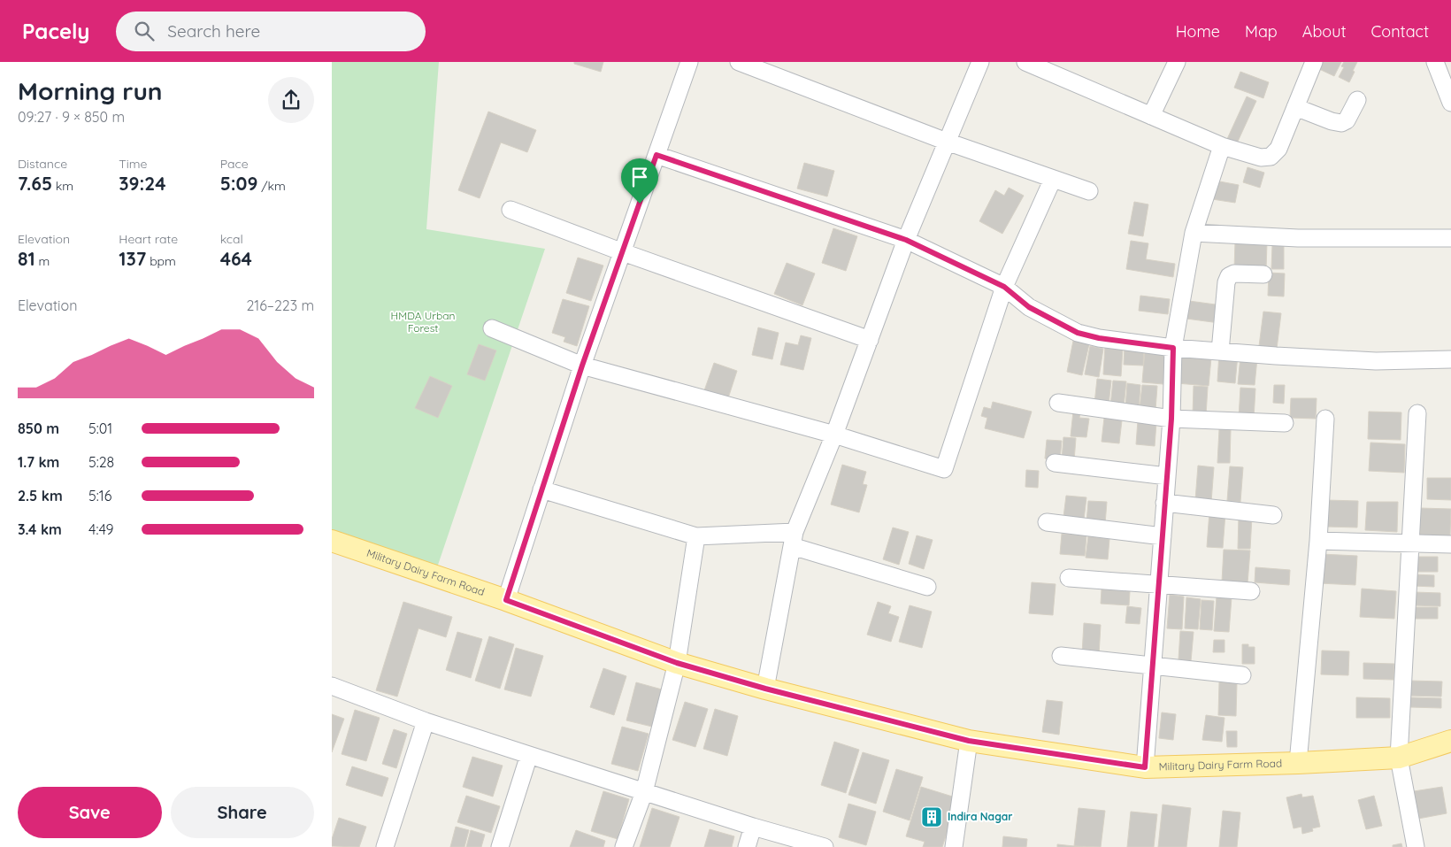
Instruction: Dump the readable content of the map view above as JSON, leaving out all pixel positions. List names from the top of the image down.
{
  "streets": {
    "main road": ["Military Dairy Farm Road"]
  },
  "parks": ["HMDA Urban Forest"],
  "places": {
    "building": ["Indira Nagar"]
  },
  "page": {
    "header": "Pacely",
    "search": "Search here",
    "nav": [
      "Home",
      "Map",
      "About",
      "Contact"
    ],
    "heading": ["Morning run", "09:27 · 9 × 850 m"],
    "stats": [
      ["Distance", "7.65 km"],
      ["Time", "39:24"],
      ["Pace", "5:09 /km"],
      ["Elevation", "81 m"],
      ["Heart rate", "137 bpm"],
      ["kcal", "464"]
    ],
    "chart": ["Elevation", "216–223 m"],
    "list": [
      {
        "name": "850 m",
        "note": "5:01"
      },
      {
        "name": "1.7 km",
        "note": "5:28"
      },
      {
        "name": "2.5 km",
        "note": "5:16"
      },
      {
        "name": "3.4 km",
        "note": "4:49"
      }
    ],
    "buttons": ["Save", "Share"]
  }
}
